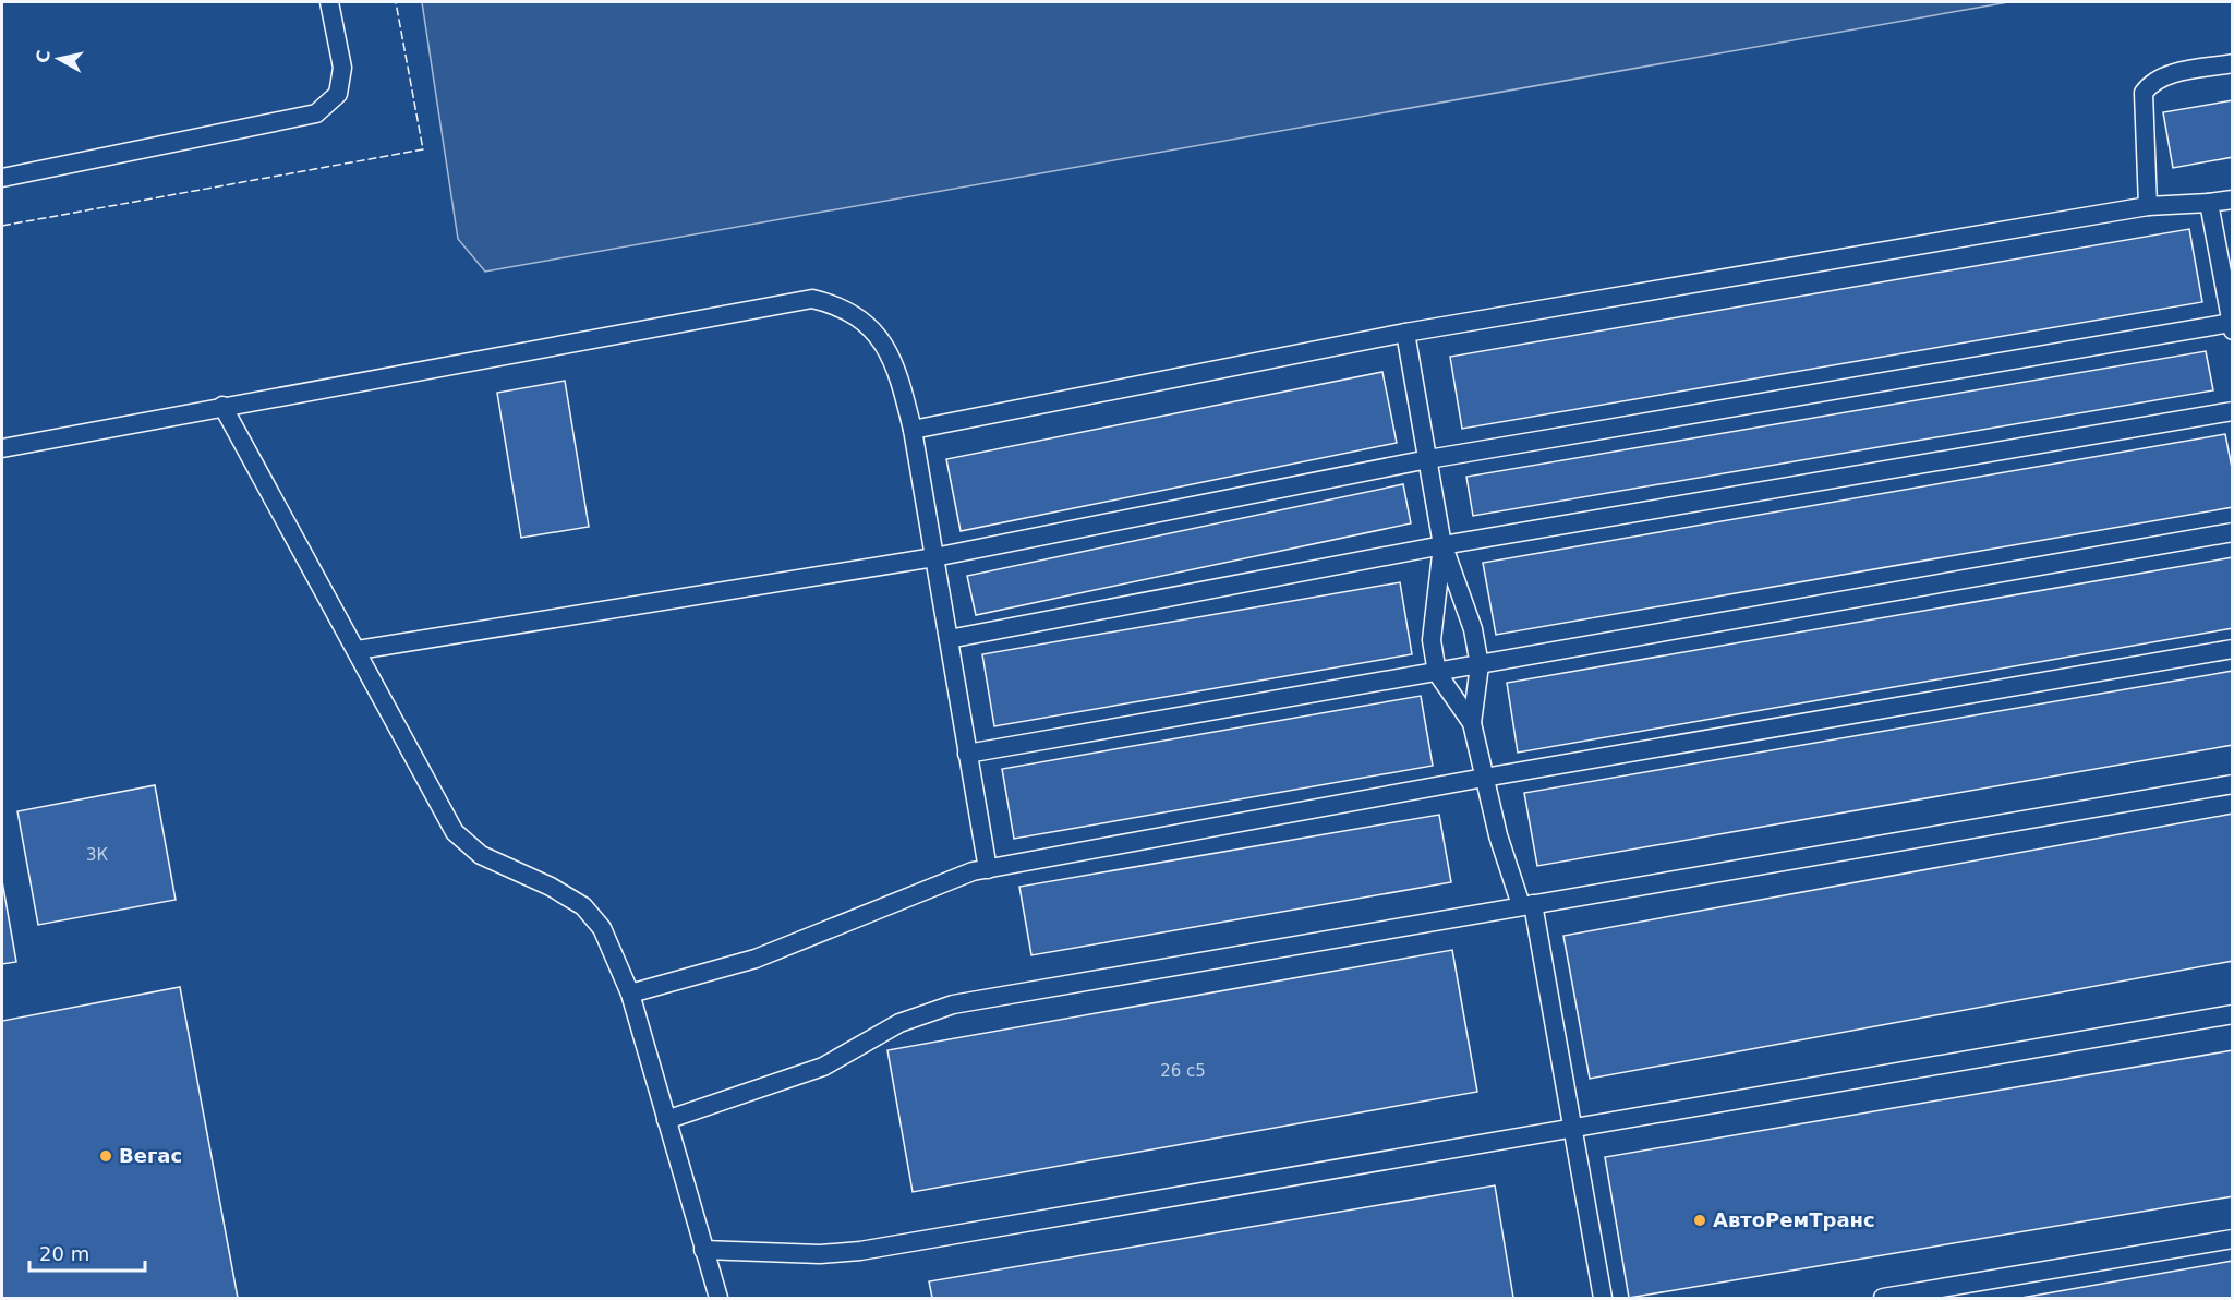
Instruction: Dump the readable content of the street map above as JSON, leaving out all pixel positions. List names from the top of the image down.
{
  "places": ["Вегас", "АвтоРемТранс"],
  "house_numbers": ["3К", "26 с5"],
  "scale_bar": "20 m",
  "north": "left"
}
